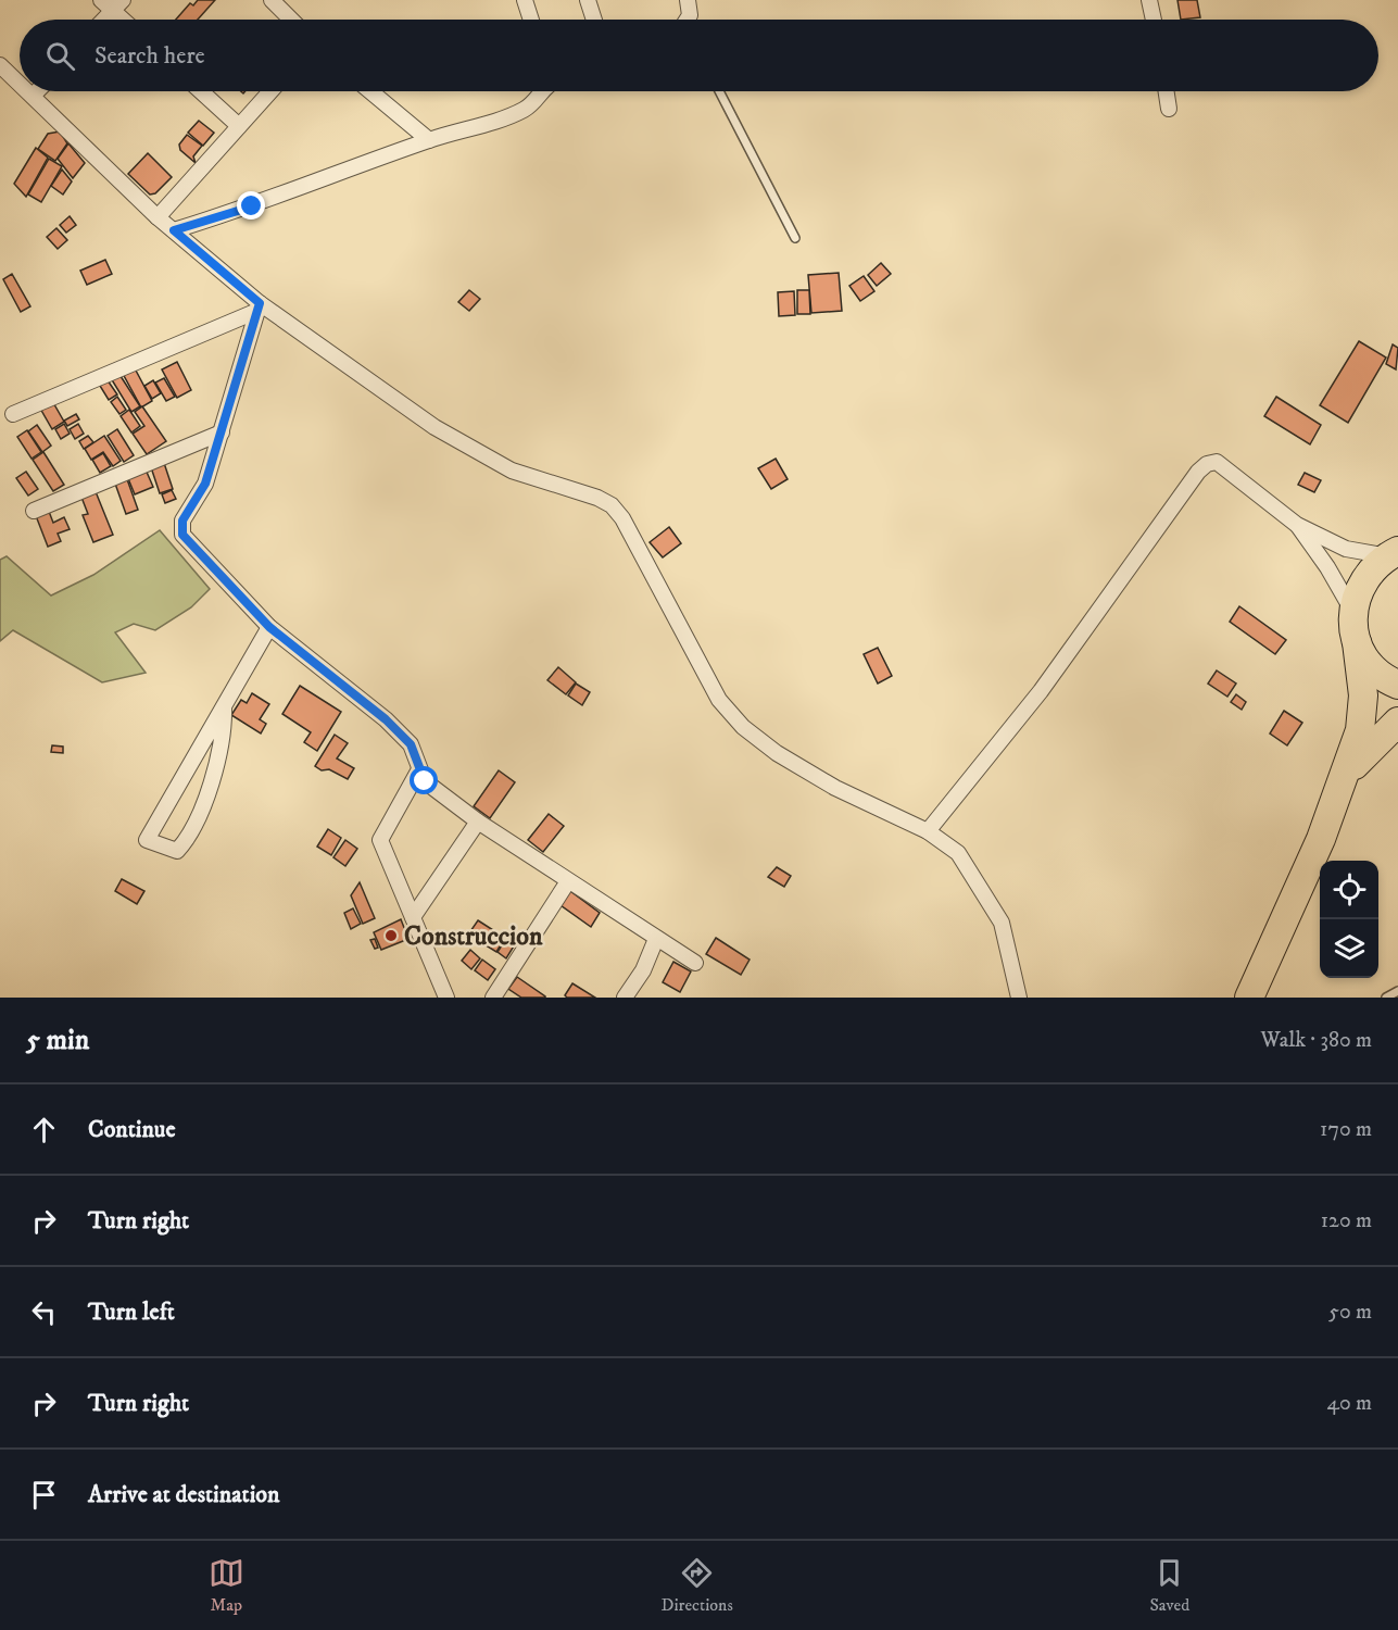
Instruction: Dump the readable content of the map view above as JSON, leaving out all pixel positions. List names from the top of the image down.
{
  "places": ["Construccion"],
  "page": {
    "search": "Search here",
    "heading": ["5 min", "Walk · 380 m"],
    "list": [
      ["Continue", "170 m"],
      ["Turn right", "120 m"],
      ["Turn left", "50 m"],
      ["Turn right", "40 m"],
      "Arrive at destination"
    ],
    "nav": ["Map", "Directions", "Saved"]
  }
}
